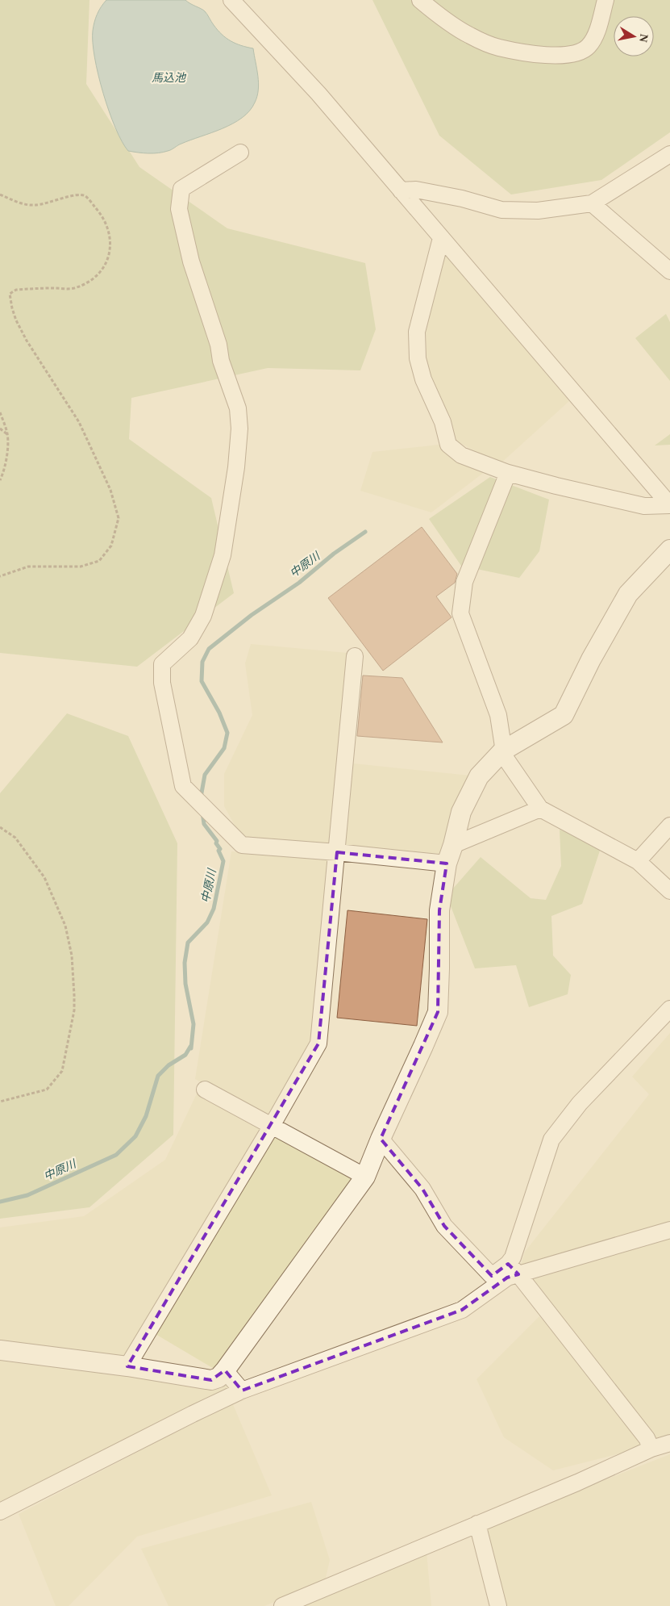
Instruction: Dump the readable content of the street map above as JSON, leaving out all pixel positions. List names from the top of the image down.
{
  "water": ["馬込池", "中原川"],
  "north": "right"
}
